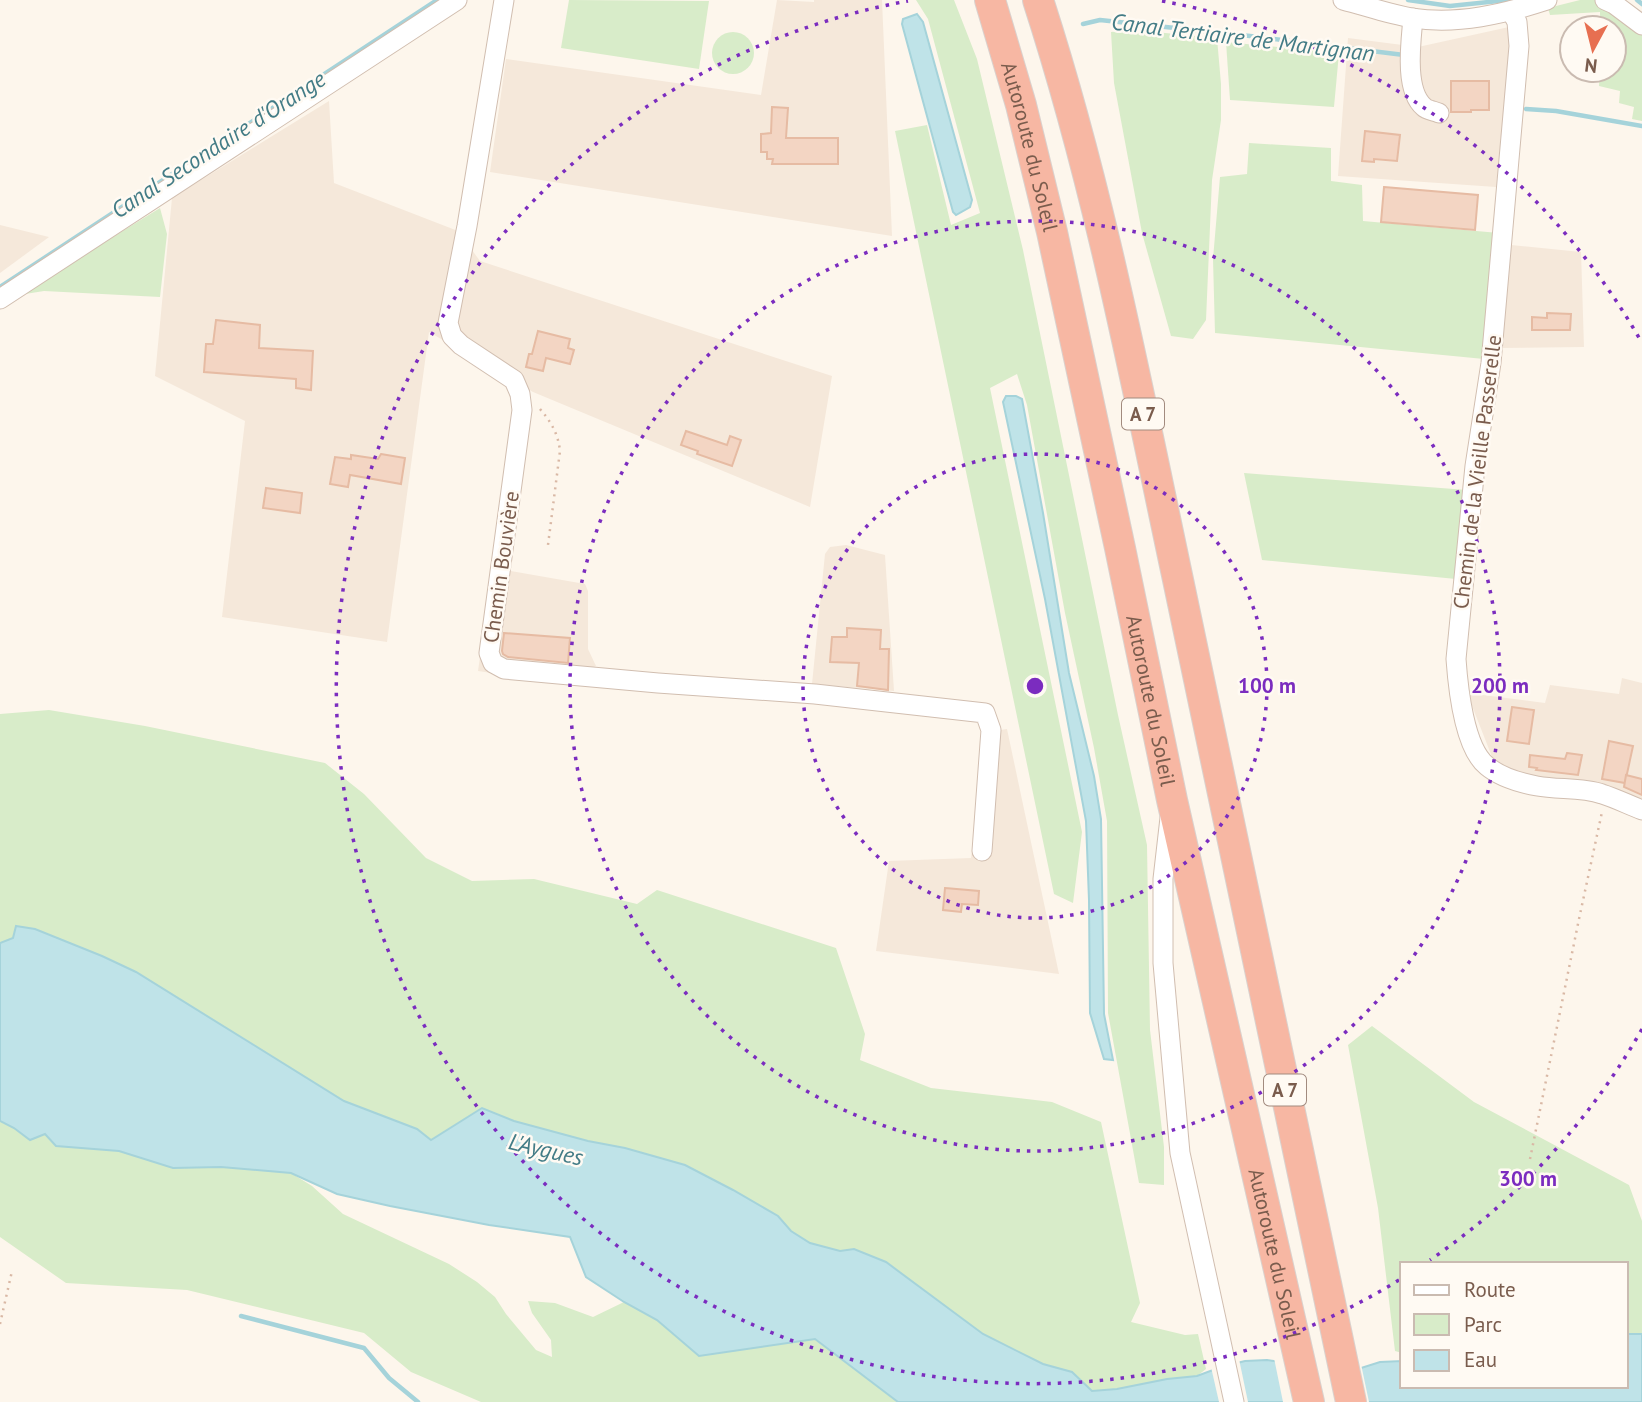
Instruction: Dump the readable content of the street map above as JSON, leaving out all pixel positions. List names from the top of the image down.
{
  "streets": {
    "highway": ["Autoroute du Soleil", "A 7"],
    "street": ["Chemin de la Vieille Passerelle", "Chemin Bouvière"]
  },
  "water": ["Canal Tertiaire de Martignan", "Canal Secondaire d'Orange", "L'Aygues"],
  "legend": ["Route", "Parc", "Eau"],
  "north": "bottom",
  "rings": ["100 m", "200 m", "300 m"]
}
